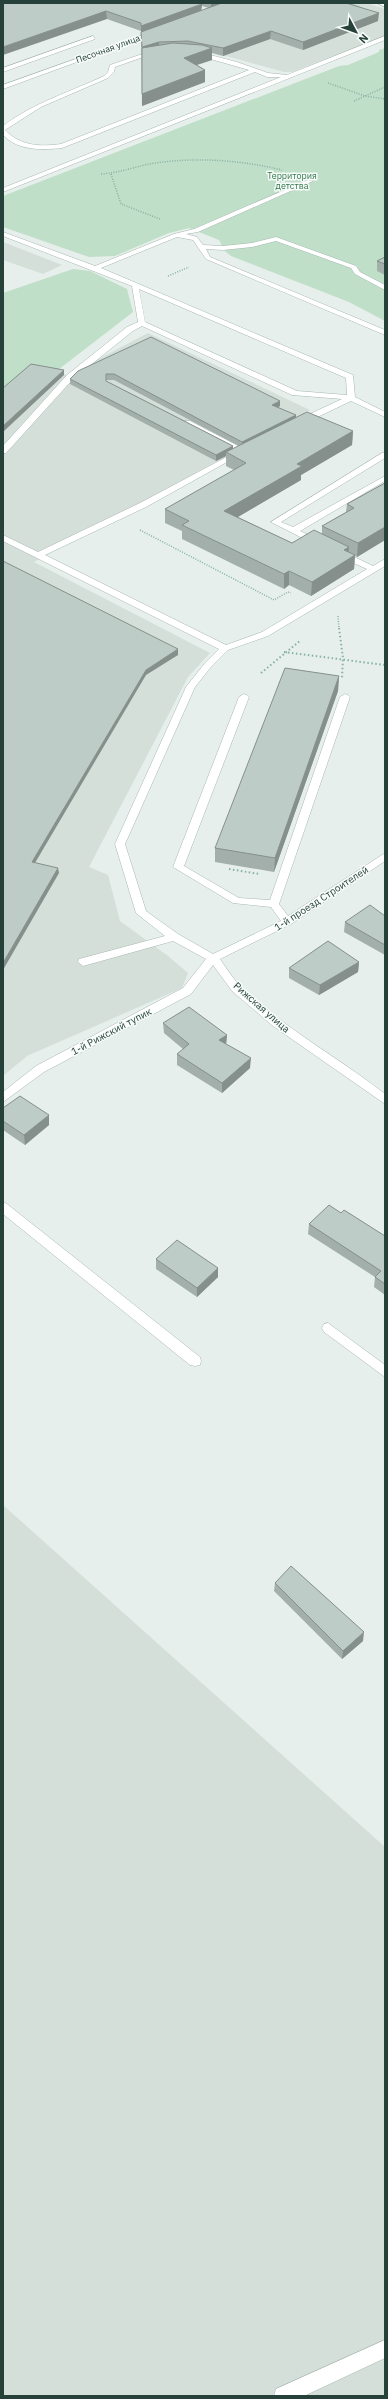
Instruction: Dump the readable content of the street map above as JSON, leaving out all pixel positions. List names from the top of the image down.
{
  "streets": {
    "street": [
      "Песочная улица",
      "1-й проезд Строителей",
      "Рижская улица",
      "1-й Рижский тупик"
    ]
  },
  "crossings": [
    ["1-й проезд Строителей", "Рижская улица"],
    ["1-й проезд Строителей", "1-й Рижский тупик"],
    ["Рижская улица", "1-й Рижский тупик"]
  ],
  "parks": ["Территория детства"],
  "north": "bottom right"
}
